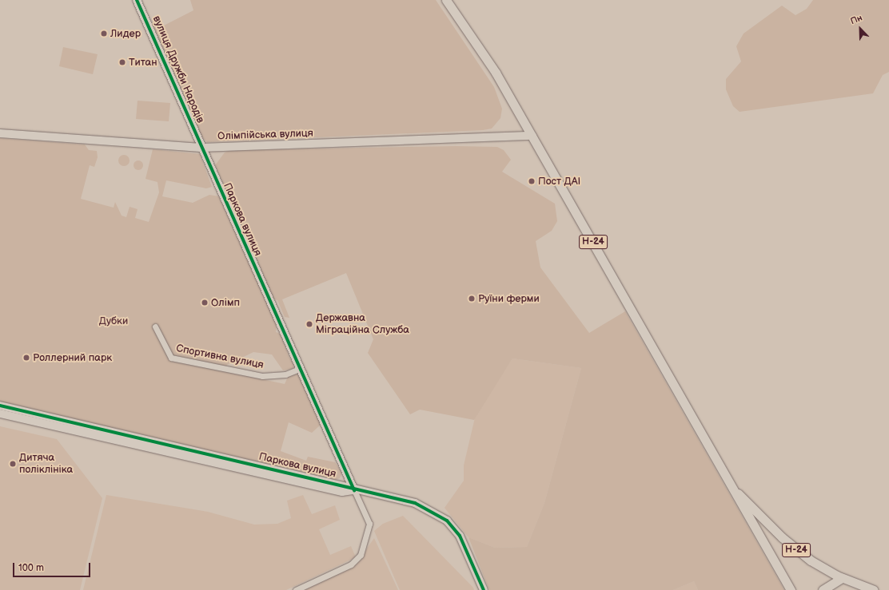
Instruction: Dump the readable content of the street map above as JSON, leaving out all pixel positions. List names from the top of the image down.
{
  "streets": {
    "main road": ["Н-24"],
    "street": [
      "вулиця Дружби Народів",
      "Олімпійська вулиця",
      "Паркова вулиця",
      "Спортивна вулиця"
    ]
  },
  "crossings": [
    ["вулиця Дружби Народів", "Олімпійська вулиця"],
    ["вулиця Дружби Народів", "Паркова вулиця"],
    ["Олімпійська вулиця", "Паркова вулиця"],
    ["Олімпійська вулиця", "Н-24"],
    ["Паркова вулиця", "Спортивна вулиця"]
  ],
  "parks": ["Дубки"],
  "places": [
    "Лидер",
    "Титан",
    "Пост ДАІ",
    "Руїни ферми",
    "Олімп",
    "Державна Міграційна Служба",
    "Роллерний парк",
    "Дитяча поліклініка"
  ],
  "scale_bar": "100 m",
  "north": "top left"
}
